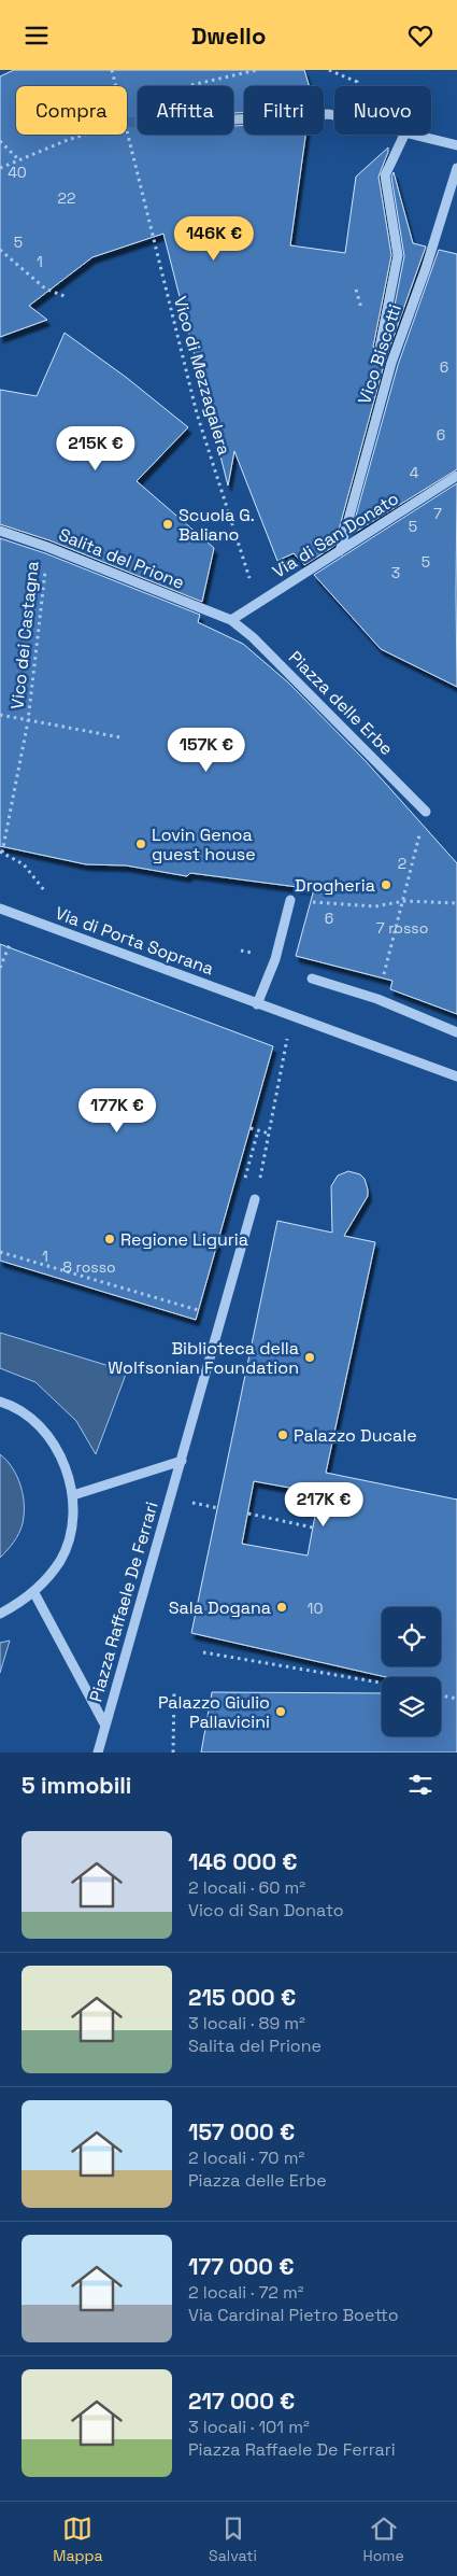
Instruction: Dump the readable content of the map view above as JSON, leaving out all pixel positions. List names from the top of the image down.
{
  "streets": {
    "street": [
      "Vico Biscotti",
      "Via di San Donato",
      "Salita del Prione",
      "Piazza delle Erbe",
      "Via di Porta Soprana",
      "Piazza Raffaele De Ferrari"
    ],
    "path": ["Vico di Mezzagalera", "Vico dei Castagna"]
  },
  "crossings": [
    ["Vico Biscotti", "Via di San Donato"],
    ["Vico di Mezzagalera", "Via di San Donato"],
    ["Via di San Donato", "Salita del Prione"],
    ["Via di San Donato", "Piazza delle Erbe"],
    ["Salita del Prione", "Vico dei Castagna"],
    ["Salita del Prione", "Piazza delle Erbe"],
    ["Vico dei Castagna", "Via di Porta Soprana"]
  ],
  "places": [
    "Scuola G. Baliano",
    "Lovin Genoa guest house",
    "Drogheria",
    "Regione Liguria",
    "Biblioteca della Wolfsonian Foundation",
    "Palazzo Ducale",
    "Sala Dogana",
    "Palazzo Giulio Pallavicini"
  ],
  "house_numbers": [
    "40",
    "22",
    "5",
    "1",
    "6",
    "6",
    "4",
    "7",
    "5",
    "5",
    "3",
    "2",
    "6",
    "7 rosso",
    "1",
    "8 rosso",
    "10"
  ],
  "page": {
    "header": "Dwello",
    "chip": [
      "Compra",
      "Affitta",
      "Filtri",
      "Nuovo"
    ],
    "price": [
      "146K €",
      "215K €",
      "157K €",
      "177K €",
      "217K €"
    ],
    "heading": "5 immobili",
    "list": [
      {
        "name": "146 000 €",
        "note": "2 locali · 60 m² · Vico di San Donato"
      },
      {
        "name": "215 000 €",
        "note": "3 locali · 89 m² · Salita del Prione"
      },
      {
        "name": "157 000 €",
        "note": "2 locali · 70 m² · Piazza delle Erbe"
      },
      {
        "name": "177 000 €",
        "note": "2 locali · 72 m² · Via Cardinal Pietro Boetto"
      },
      {
        "name": "217 000 €",
        "note": "3 locali · 101 m² · Piazza Raffaele De Ferrari"
      }
    ],
    "tabs": ["Mappa", "Salvati", "Home"]
  }
}
